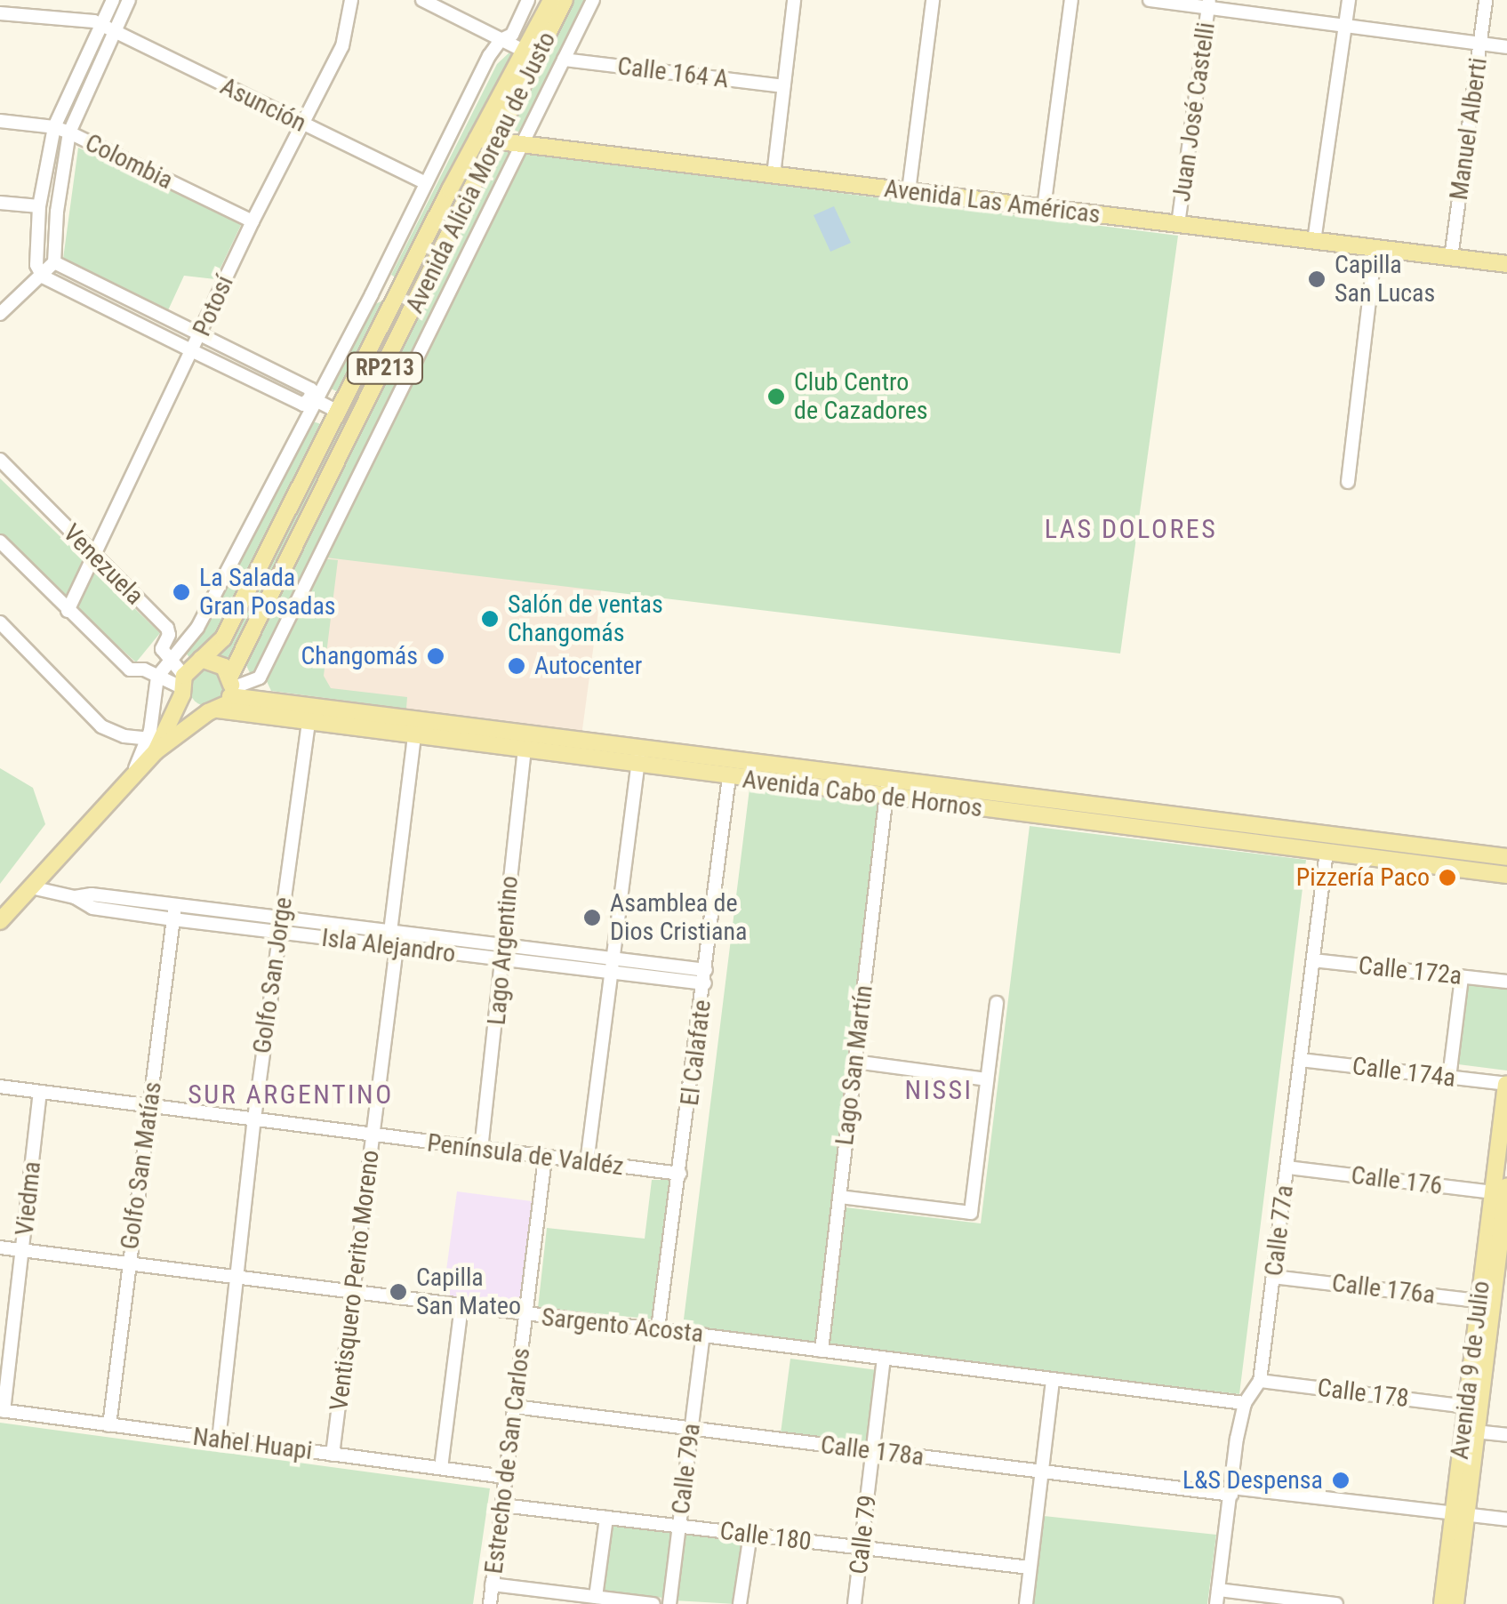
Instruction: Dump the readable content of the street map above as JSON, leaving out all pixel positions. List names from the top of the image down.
{
  "streets": {
    "main road": [
      "Avenida Alicia Moreau de Justo",
      "Avenida Las Américas",
      "RP213",
      "Avenida Cabo de Hornos",
      "Avenida 9 de Julio"
    ],
    "street": [
      "Calle 164 A",
      "Asunción",
      "Juan José Castelli",
      "Manuel Alberti",
      "Colombia",
      "Potosí",
      "Venezuela",
      "Isla Alejandro",
      "Lago Argentino",
      "Calle 172a",
      "Golfo San Jorge",
      "El Calafate",
      "Lago San Martín",
      "Calle 174a",
      "Península de Valdéz",
      "Golfo San Matías",
      "Calle 176",
      "Viedma",
      "Calle 77a",
      "Ventisquero Perito Moreno",
      "Calle 176a",
      "Sargento Acosta",
      "Calle 178",
      "Nahel Huapi",
      "Calle 178a",
      "Estrecho de San Carlos",
      "Calle 79a",
      "Calle 79",
      "Calle 180"
    ]
  },
  "crossings": [
    ["Asunción", "Potosí"],
    ["Juan José Castelli", "Avenida Las Américas"],
    ["Manuel Alberti", "Avenida Las Américas"],
    ["Colombia", "Potosí"],
    ["Avenida Alicia Moreau de Justo", "Avenida Las Américas"],
    ["Avenida Alicia Moreau de Justo", "Venezuela"],
    ["Avenida Alicia Moreau de Justo", "Avenida Cabo de Hornos"],
    ["Avenida Alicia Moreau de Justo", "Isla Alejandro"],
    ["Potosí", "Venezuela"],
    ["Venezuela", "Avenida Cabo de Hornos"],
    ["Avenida Cabo de Hornos", "Lago Argentino"],
    ["Avenida Cabo de Hornos", "Golfo San Jorge"],
    ["Avenida Cabo de Hornos", "El Calafate"],
    ["Avenida Cabo de Hornos", "Lago San Martín"],
    ["Avenida Cabo de Hornos", "Calle 77a"],
    ["Avenida Cabo de Hornos", "Ventisquero Perito Moreno"],
    ["Isla Alejandro", "Lago Argentino"],
    ["Isla Alejandro", "Golfo San Jorge"],
    ["Isla Alejandro", "El Calafate"],
    ["Isla Alejandro", "Golfo San Matías"],
    ["Isla Alejandro", "Ventisquero Perito Moreno"],
    ["Lago Argentino", "Península de Valdéz"],
    ["Calle 172a", "Calle 77a"],
    ["Golfo San Jorge", "Península de Valdéz"],
    ["Golfo San Jorge", "Sargento Acosta"],
    ["Golfo San Jorge", "Nahel Huapi"],
    ["El Calafate", "Península de Valdéz"],
    ["El Calafate", "Sargento Acosta"],
    ["Lago San Martín", "Sargento Acosta"],
    ["Calle 174a", "Calle 77a"],
    ["Calle 174a", "Avenida 9 de Julio"],
    ["Península de Valdéz", "Golfo San Matías"],
    ["Península de Valdéz", "Viedma"],
    ["Península de Valdéz", "Ventisquero Perito Moreno"],
    ["Península de Valdéz", "Estrecho de San Carlos"],
    ["Golfo San Matías", "Sargento Acosta"],
    ["Golfo San Matías", "Nahel Huapi"],
    ["Calle 176", "Calle 77a"],
    ["Calle 176", "Avenida 9 de Julio"],
    ["Viedma", "Sargento Acosta"],
    ["Viedma", "Nahel Huapi"],
    ["Calle 77a", "Calle 176a"],
    ["Calle 77a", "Sargento Acosta"],
    ["Calle 77a", "Calle 178"],
    ["Calle 77a", "Calle 178a"],
    ["Ventisquero Perito Moreno", "Sargento Acosta"],
    ["Ventisquero Perito Moreno", "Nahel Huapi"],
    ["Calle 176a", "Avenida 9 de Julio"],
    ["Sargento Acosta", "Estrecho de San Carlos"],
    ["Sargento Acosta", "Calle 79a"],
    ["Sargento Acosta", "Calle 79"],
    ["Avenida 9 de Julio", "Calle 178"],
    ["Nahel Huapi", "Estrecho de San Carlos"],
    ["Calle 178a", "Estrecho de San Carlos"],
    ["Calle 178a", "Calle 79a"],
    ["Calle 178a", "Calle 79"],
    ["Estrecho de San Carlos", "Calle 180"],
    ["Calle 79a", "Calle 180"],
    ["Calle 79", "Calle 180"]
  ],
  "districts": ["LAS DOLORES", "NISSI", "SUR ARGENTINO"],
  "places": [
    "Capilla San Lucas",
    "Club Centro de Cazadores",
    "La Salada Gran Posadas",
    "Salón de ventas Changomás",
    "Changomás",
    "Autocenter",
    "Pizzería Paco",
    "Asamblea de Dios Cristiana",
    "Capilla San Mateo",
    "L&S Despensa"
  ]
}
